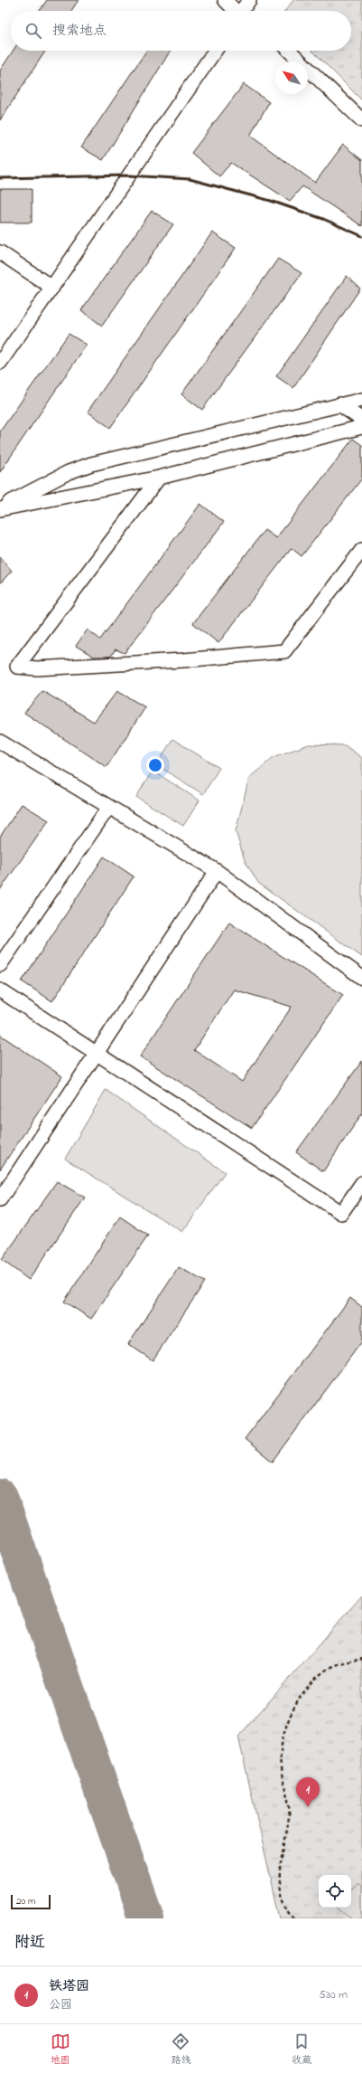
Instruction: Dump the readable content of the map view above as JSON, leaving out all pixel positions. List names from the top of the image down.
{
  "scale_bar": "20 m",
  "north": "top left",
  "page": {
    "search": "搜索地点",
    "pins": "1",
    "scale": "20 m",
    "heading": "附近",
    "list": [
      {
        "mark": "1",
        "name": "铁塔园",
        "note": "公园",
        "value": "530 m"
      }
    ],
    "nav": ["地图", "路线", "收藏"]
  }
}
